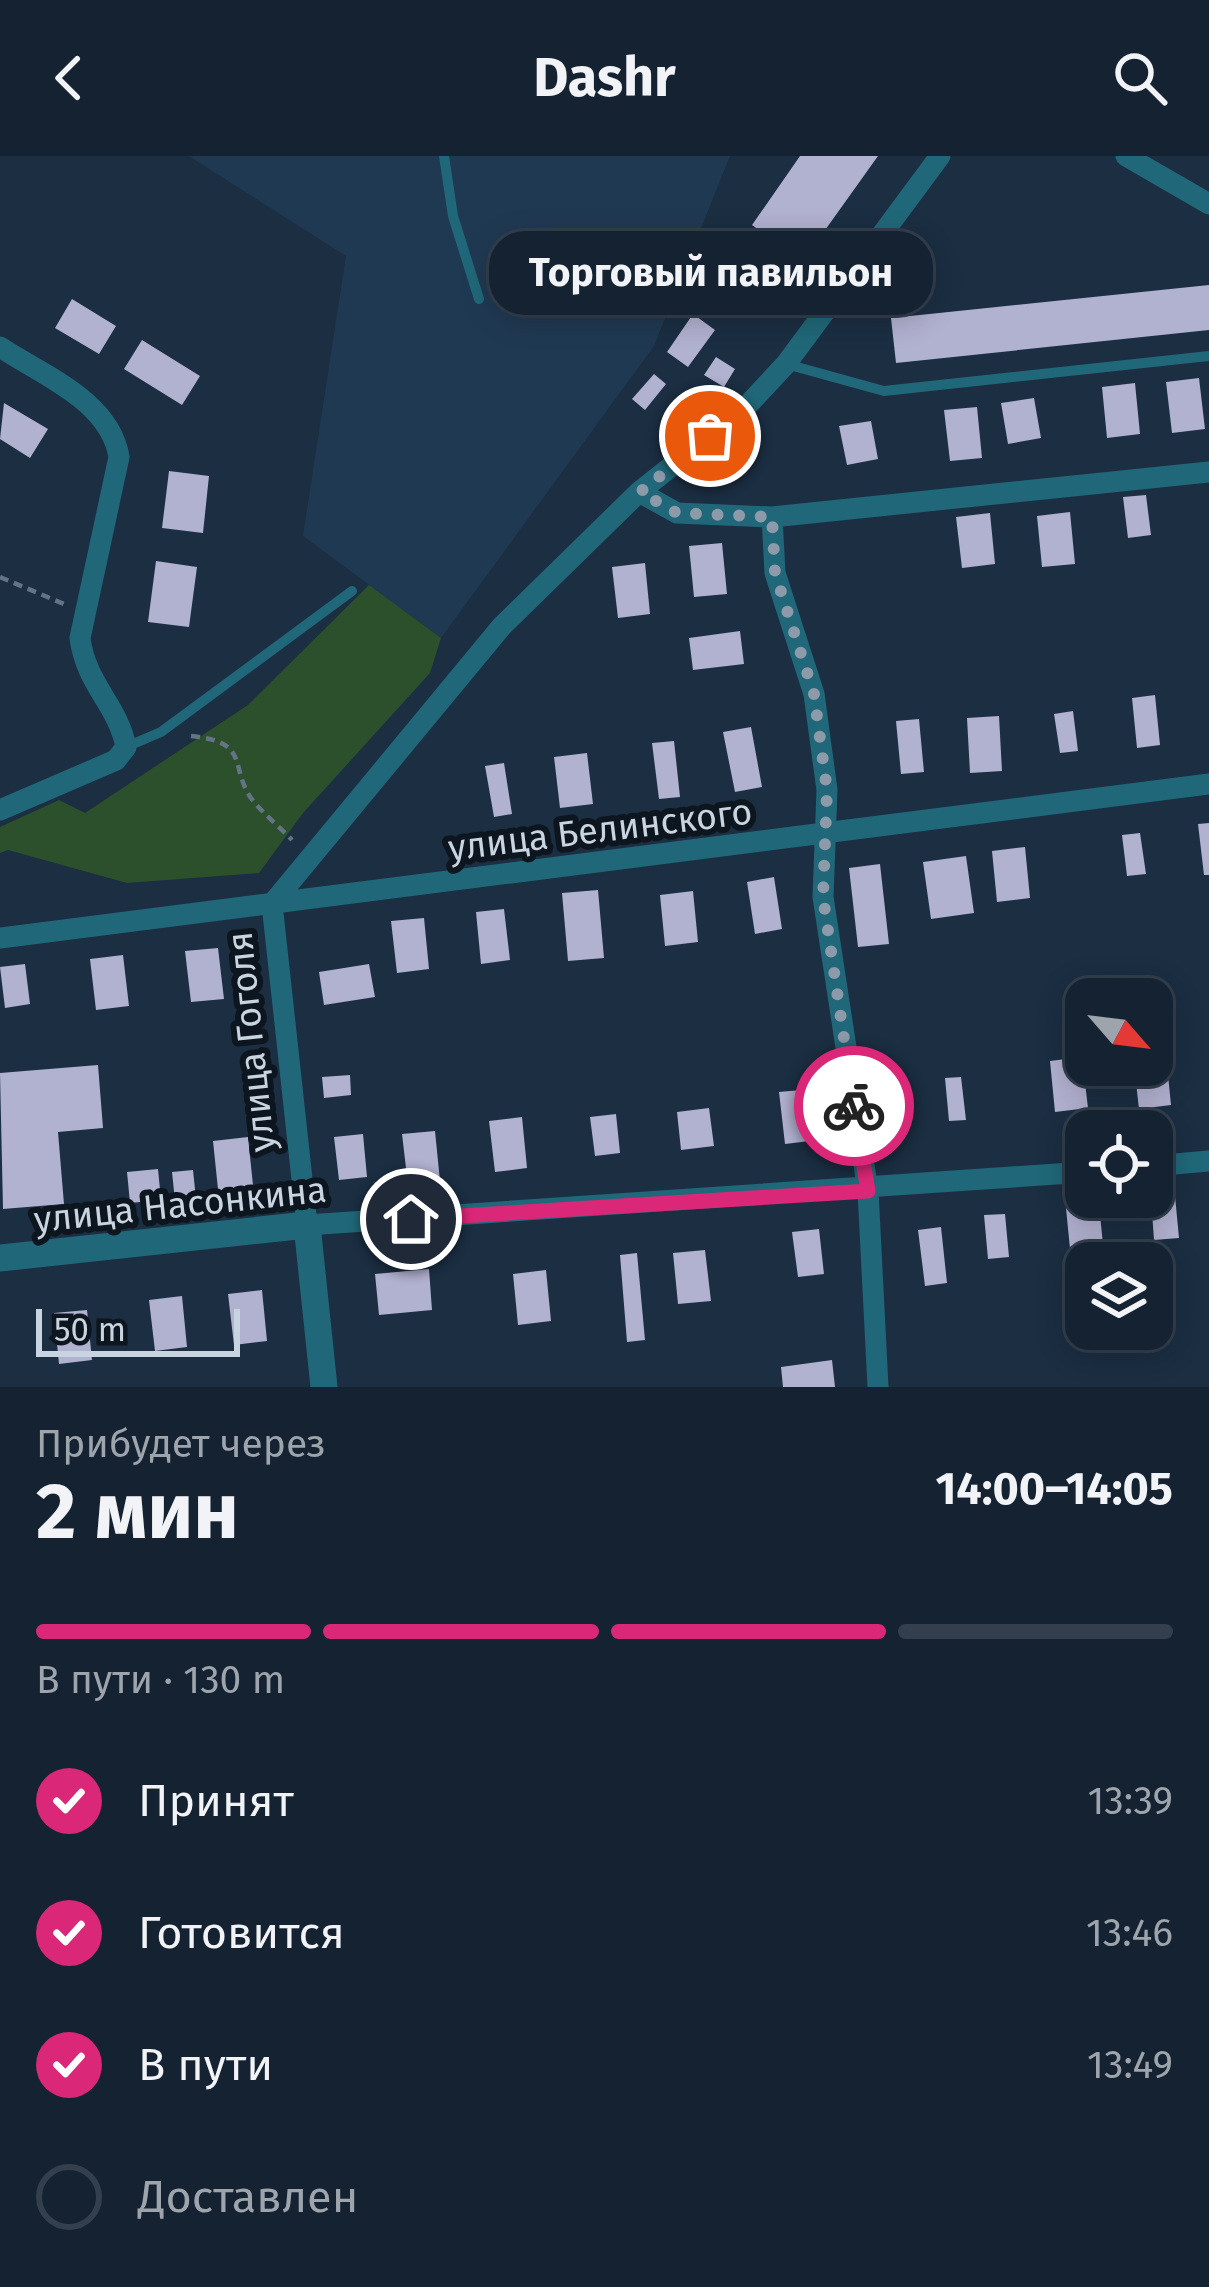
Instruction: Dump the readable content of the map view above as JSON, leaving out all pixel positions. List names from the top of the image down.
{
  "streets": {
    "street": ["улица Белинского", "улица Гоголя", "улица Насонкина"]
  },
  "crossings": [
    ["улица Белинского", "улица Гоголя"],
    ["улица Гоголя", "улица Насонкина"]
  ],
  "places": ["Торговый павильон"],
  "scale_bar": "50 m",
  "north": "bottom right",
  "page": {
    "header": "Dashr",
    "bubble": "Торговый павильон",
    "scale": "50 m",
    "heading": ["2 мин", "Прибудет через", "14:00–14:05"],
    "bar": "В пути · 130 m",
    "list": [
      ["Принят", "13:39"],
      ["Готовится", "13:46"],
      ["В пути", "13:49"],
      "Доставлен"
    ]
  }
}
